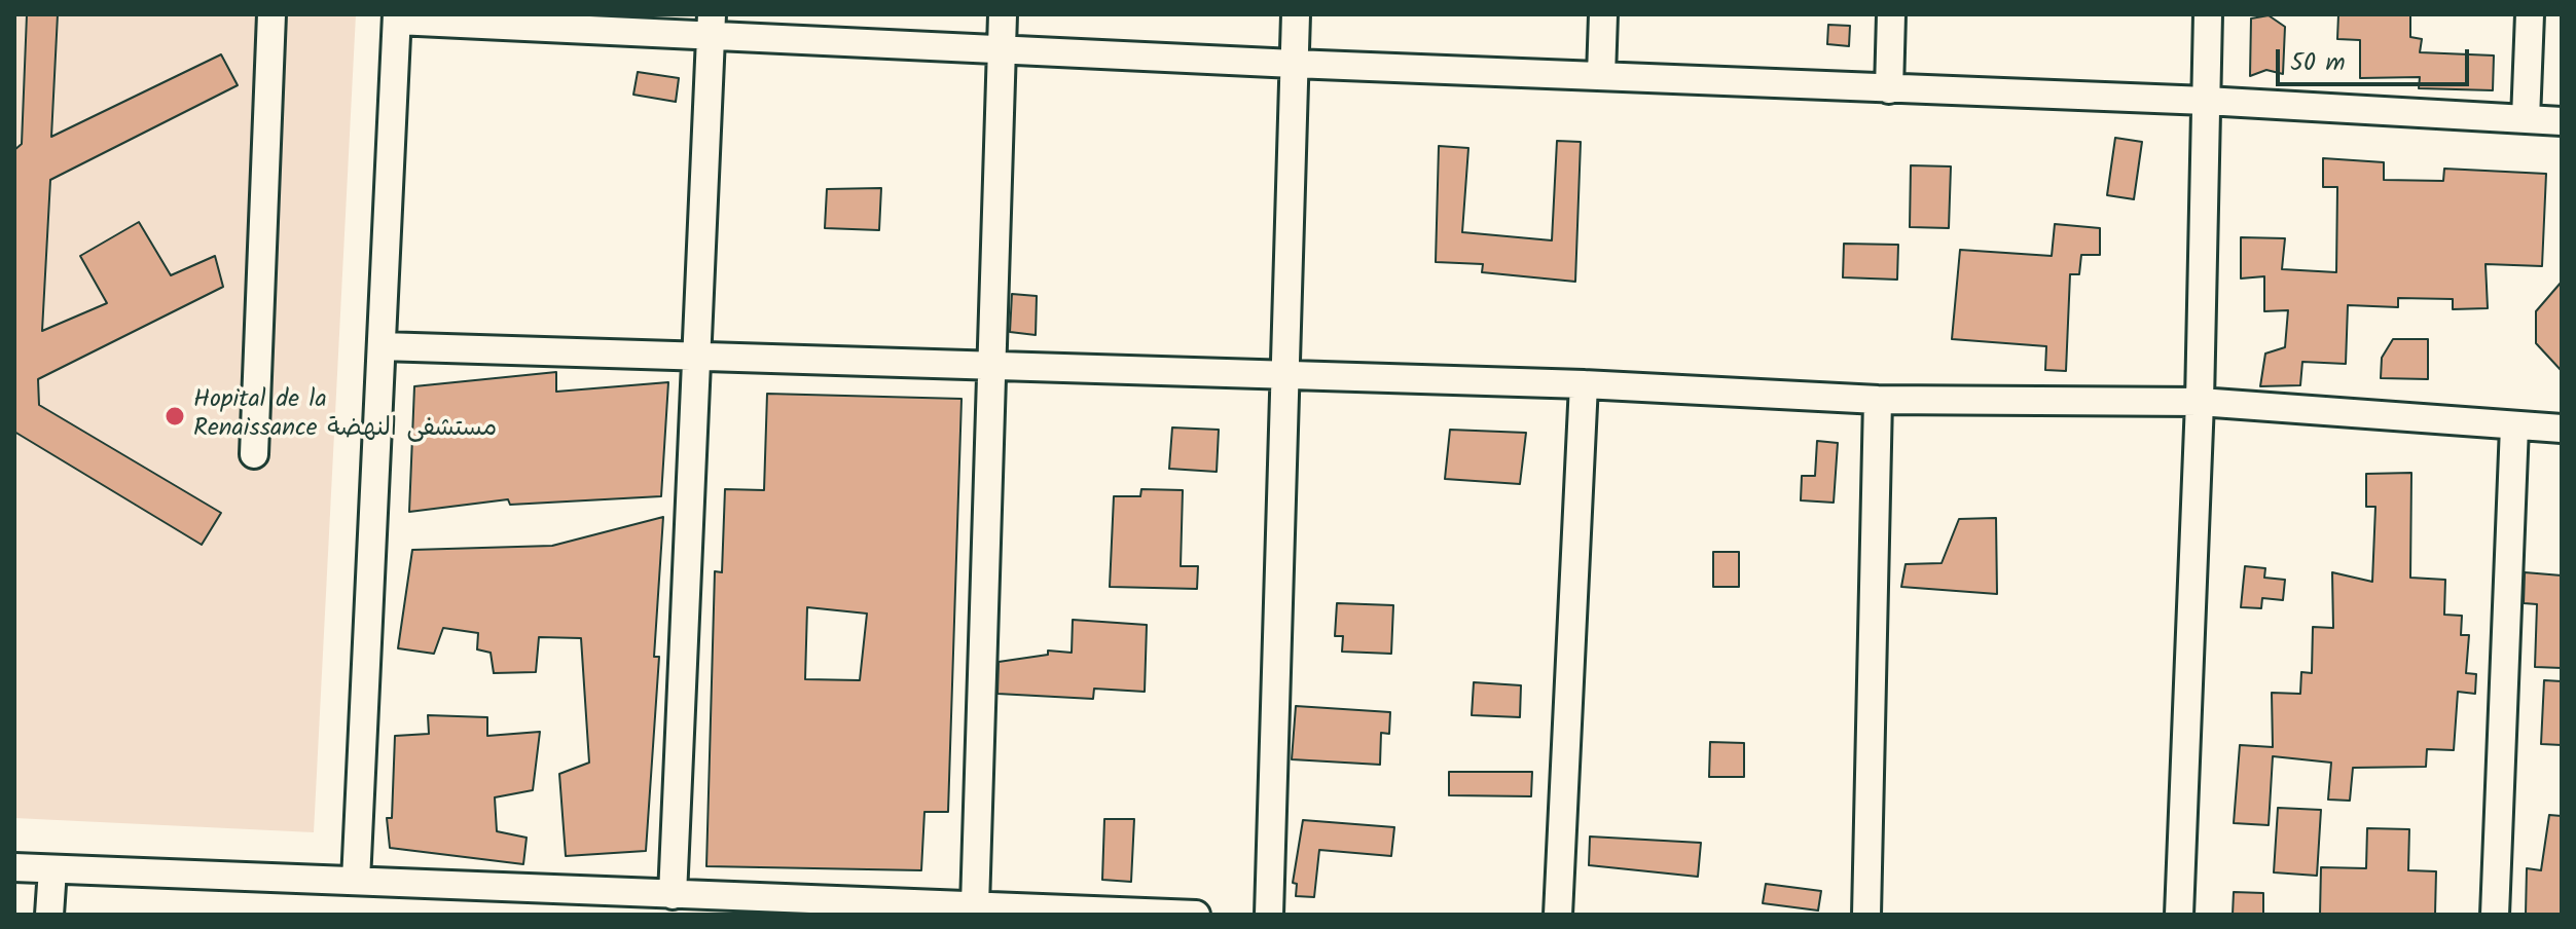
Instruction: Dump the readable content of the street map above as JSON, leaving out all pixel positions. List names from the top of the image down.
{
  "places": ["Hopital de la Renaissance مستشفى النهضة"],
  "scale_bar": "50 m"
}
